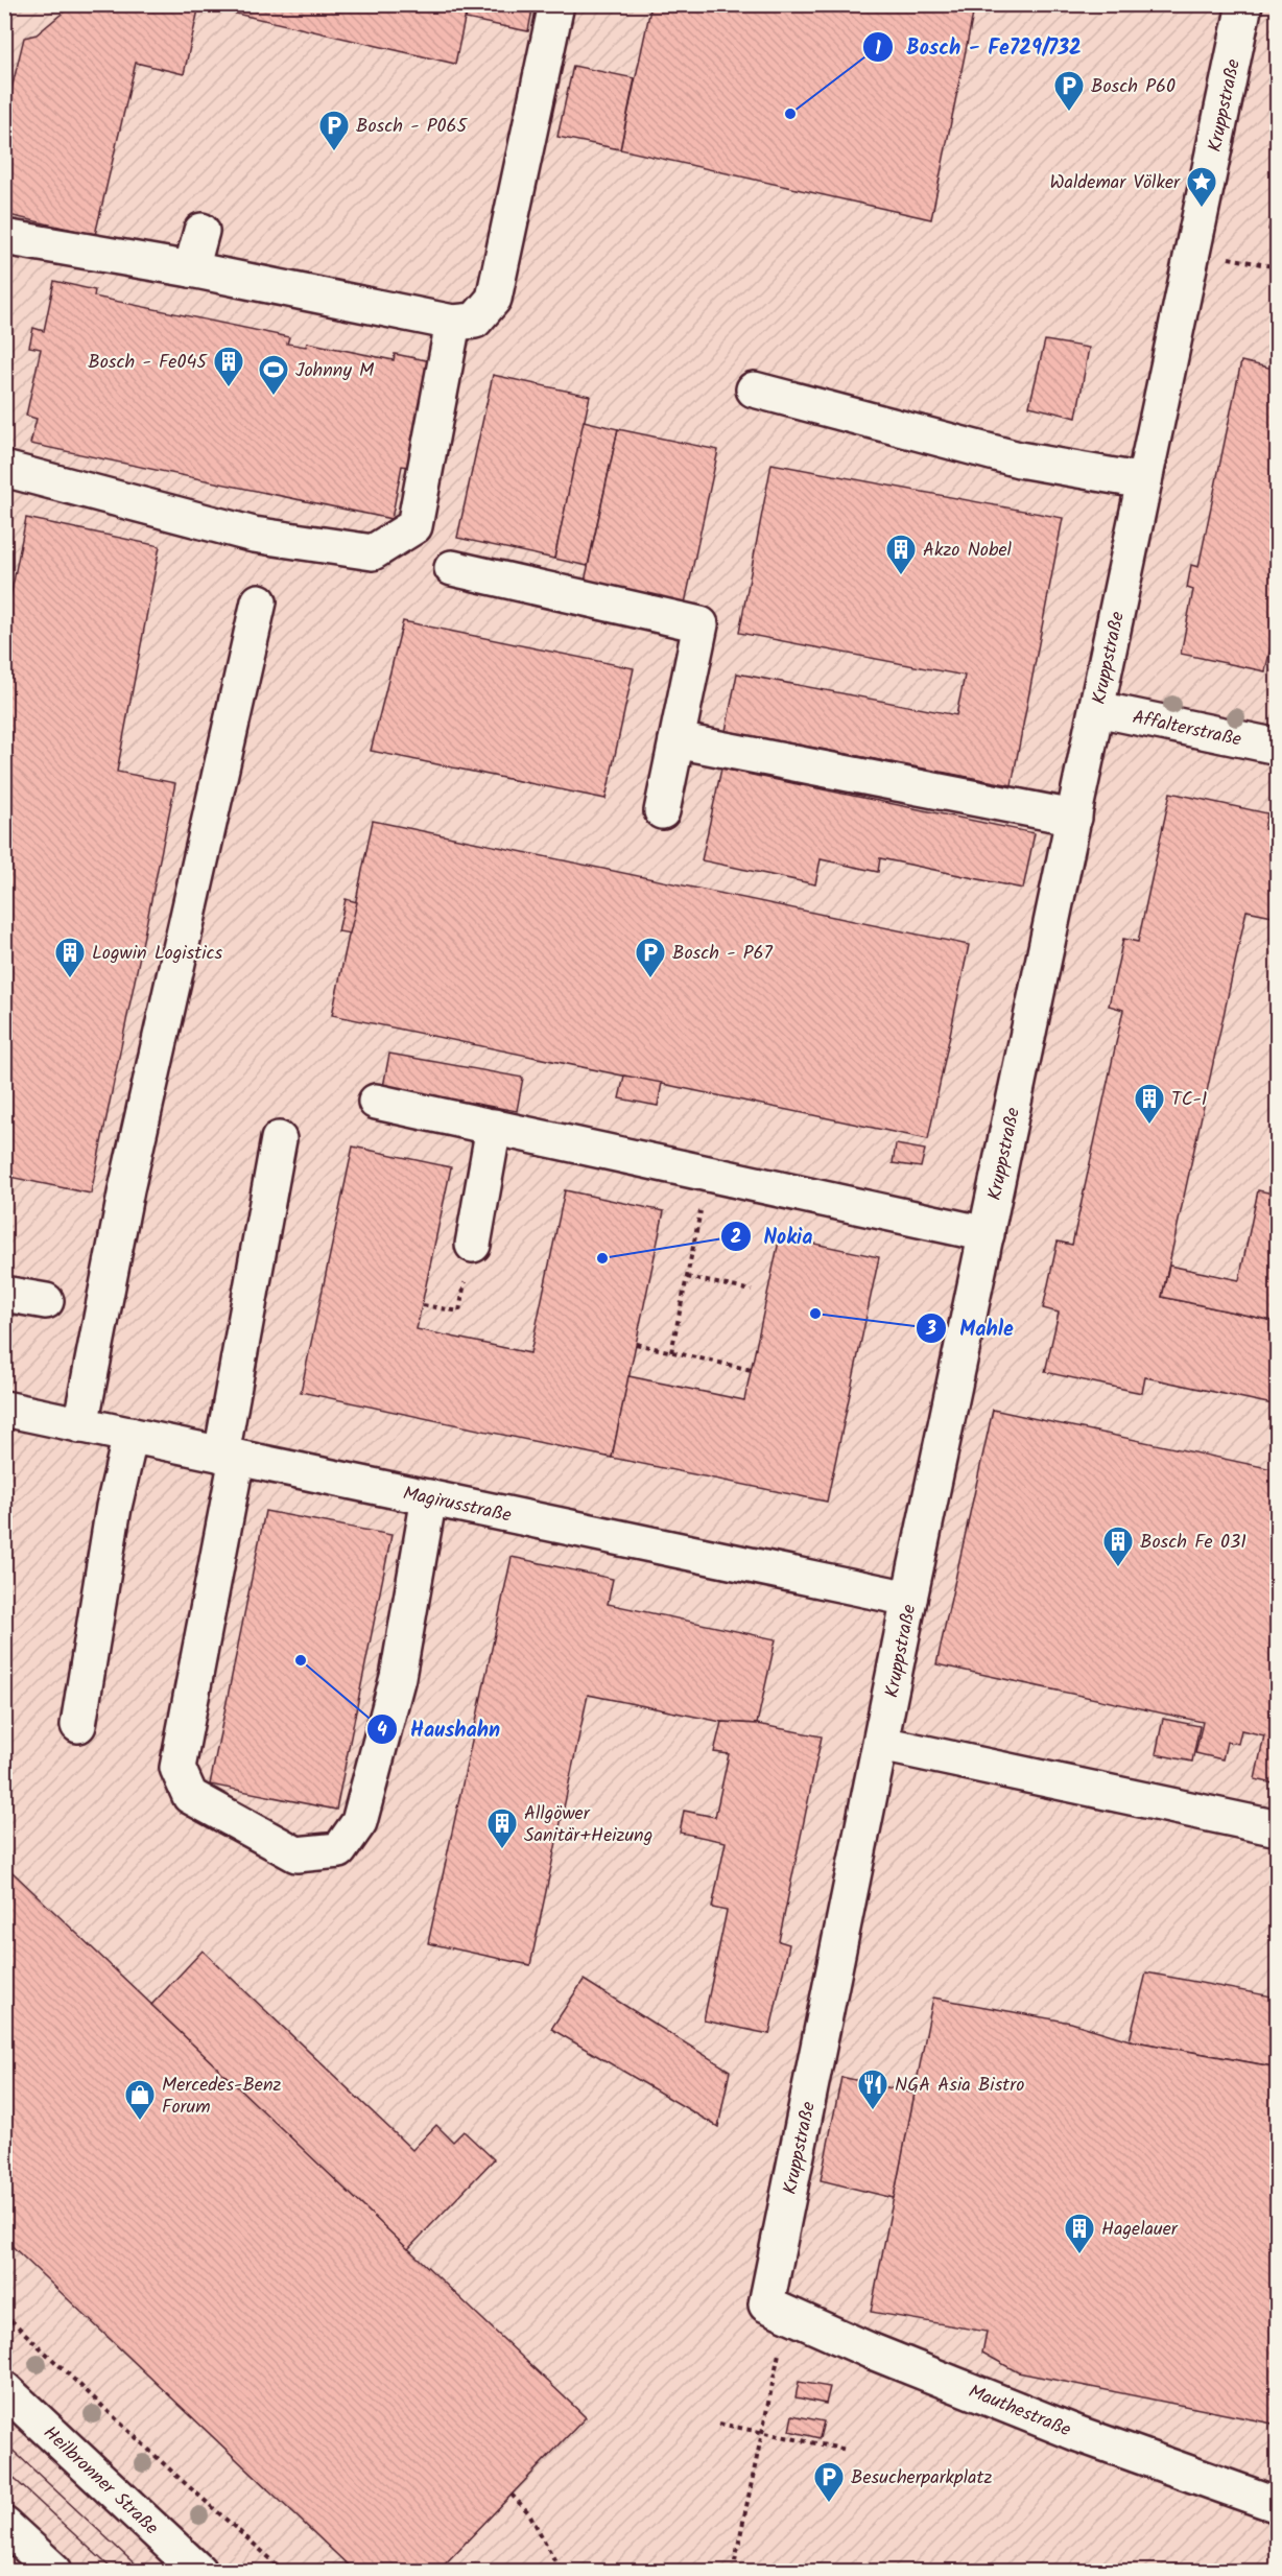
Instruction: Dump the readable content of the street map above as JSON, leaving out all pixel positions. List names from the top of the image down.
{
  "streets": {
    "street": [
      "Kruppstraße",
      "Affalterstraße",
      "Magirusstraße",
      "Mauthestraße",
      "Heilbronner Straße"
    ]
  },
  "crossings": [
    ["Kruppstraße", "Affalterstraße"],
    ["Kruppstraße", "Magirusstraße"],
    ["Kruppstraße", "Mauthestraße"]
  ],
  "places": {
    "parking": [
      "Bosch P60",
      "Bosch - P065",
      "Bosch - P67",
      "Besucherparkplatz"
    ],
    "other": [
      "Bosch - Fe729/732",
      "Nokia",
      "Mahle",
      "Haushahn"
    ],
    "place": ["Waldemar Völker"],
    "building": [
      "Bosch - Fe045",
      "Akzo Nobel",
      "Logwin Logistics",
      "TC-1",
      "Bosch Fe 031",
      "Allgöwer Sanitär+Heizung",
      "Hagelauer"
    ],
    "sports": ["Johnny M"],
    "restaurant": ["NGA Asia Bistro"],
    "shop": ["Mercedes-Benz Forum"]
  }
}
